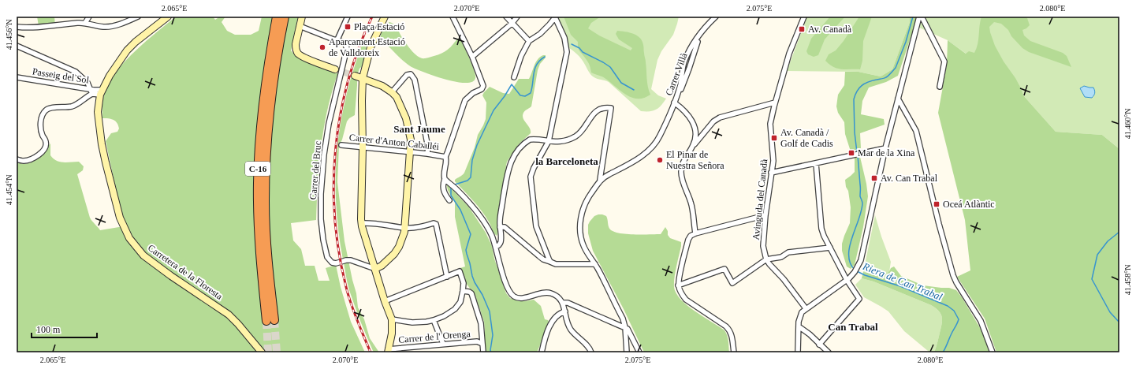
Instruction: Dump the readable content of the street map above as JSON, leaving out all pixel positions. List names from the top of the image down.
{
  "streets": {
    "highway": ["C-16"],
    "street": [
      "Carrer Villà",
      "Passeig del Sol",
      "Carrer d'Anton Caballéi",
      "Carrer del Bruc",
      "Avinguda del Canadà",
      "Carretera de la Floresta",
      "Carrer de l' Orenga"
    ]
  },
  "crossings": [
    ["Passeig del Sol", "Carretera de la Floresta"]
  ],
  "districts": ["Sant Jaume", "la Barceloneta", "Can Trabal"],
  "water": ["Riera de Can Trabal"],
  "places": {
    "transit": [
      "Plaça Estació",
      "Av. Canadà",
      "Av. Canadà / Golf de Cadis",
      "Mar de la Xina",
      "Av. Can Trabal",
      "Oceá Atlàntic"
    ],
    "other": ["Aparcament Estació de Valldoreix", "El Pinar de Nuestra Señora"]
  },
  "scale_bar": "100 m",
  "coordinates": [
    "2.065°E",
    "2.070°E",
    "2.075°E",
    "2.080°E",
    "41.456°N",
    "41.460°N",
    "41.454°N",
    "41.458°N"
  ]
}
